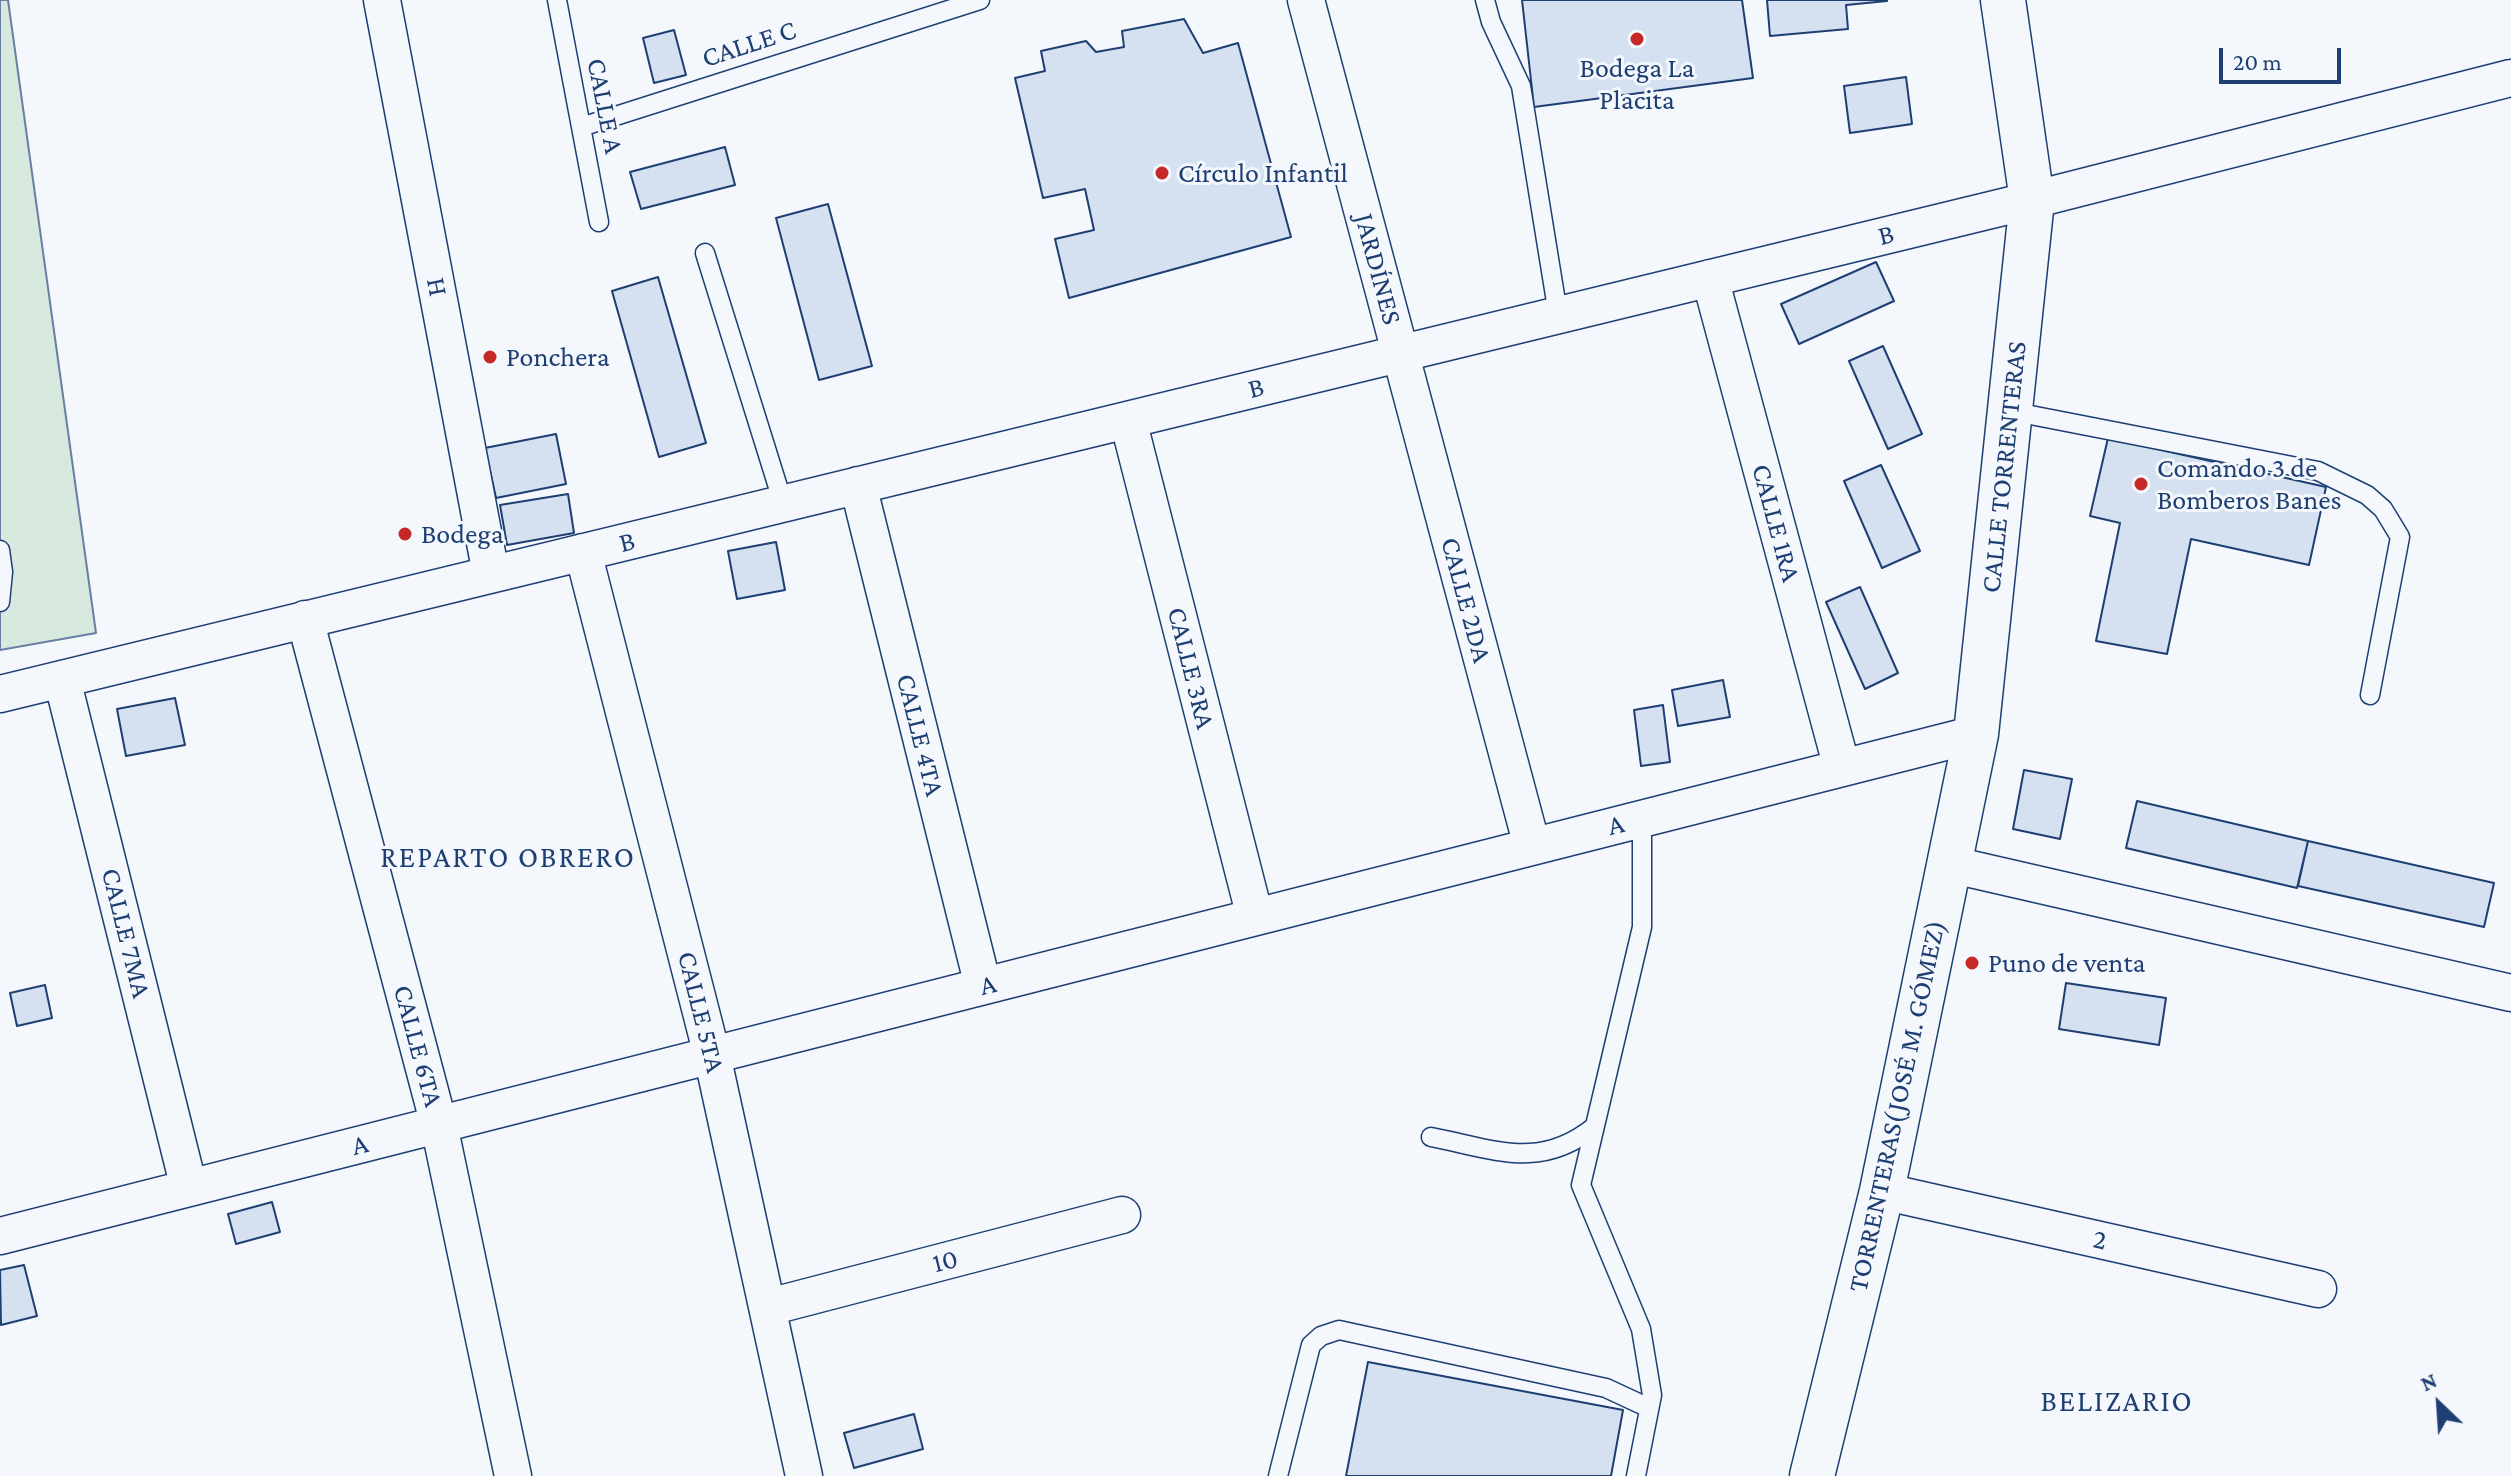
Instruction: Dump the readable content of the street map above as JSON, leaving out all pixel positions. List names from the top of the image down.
{
  "streets": {
    "street": [
      "B",
      "JARDÍNES",
      "H",
      "CALLE TORRENTERAS",
      "CALLE 1RA",
      "CALLE 2DA",
      "CALLE 3RA",
      "CALLE 4TA",
      "A",
      "CALLE 7MA",
      "CALLE 5TA",
      "CALLE 6TA",
      "TORRENTERAS(JOSÉ M. GÓMEZ)",
      "2",
      "10"
    ],
    "lane": ["CALLE C", "CALLE A"]
  },
  "crossings": [
    ["CALLE C", "CALLE A"],
    ["B", "JARDÍNES"],
    ["B", "H"],
    ["B", "CALLE TORRENTERAS"],
    ["B", "CALLE 1RA"],
    ["B", "CALLE 2DA"],
    ["B", "CALLE 3RA"],
    ["B", "CALLE 4TA"],
    ["B", "CALLE 7MA"],
    ["B", "CALLE 5TA"],
    ["B", "CALLE 6TA"],
    ["JARDÍNES", "CALLE 2DA"],
    ["CALLE TORRENTERAS", "A"],
    ["CALLE TORRENTERAS", "TORRENTERAS(JOSÉ M. GÓMEZ)"],
    ["CALLE 1RA", "A"],
    ["CALLE 2DA", "A"],
    ["CALLE 3RA", "A"],
    ["CALLE 4TA", "A"],
    ["A", "CALLE 7MA"],
    ["A", "CALLE 5TA"],
    ["A", "CALLE 6TA"],
    ["A", "TORRENTERAS(JOSÉ M. GÓMEZ)"],
    ["CALLE 5TA", "10"],
    ["TORRENTERAS(JOSÉ M. GÓMEZ)", "2"]
  ],
  "districts": ["REPARTO OBRERO", "BELIZARIO"],
  "places": [
    "Bodega La Placita",
    "Círculo Infantil",
    "Ponchera",
    "Comando 3 de Bomberos Banes",
    "Bodega",
    "Puno de venta"
  ],
  "scale_bar": "20 m",
  "north": "top left"
}
